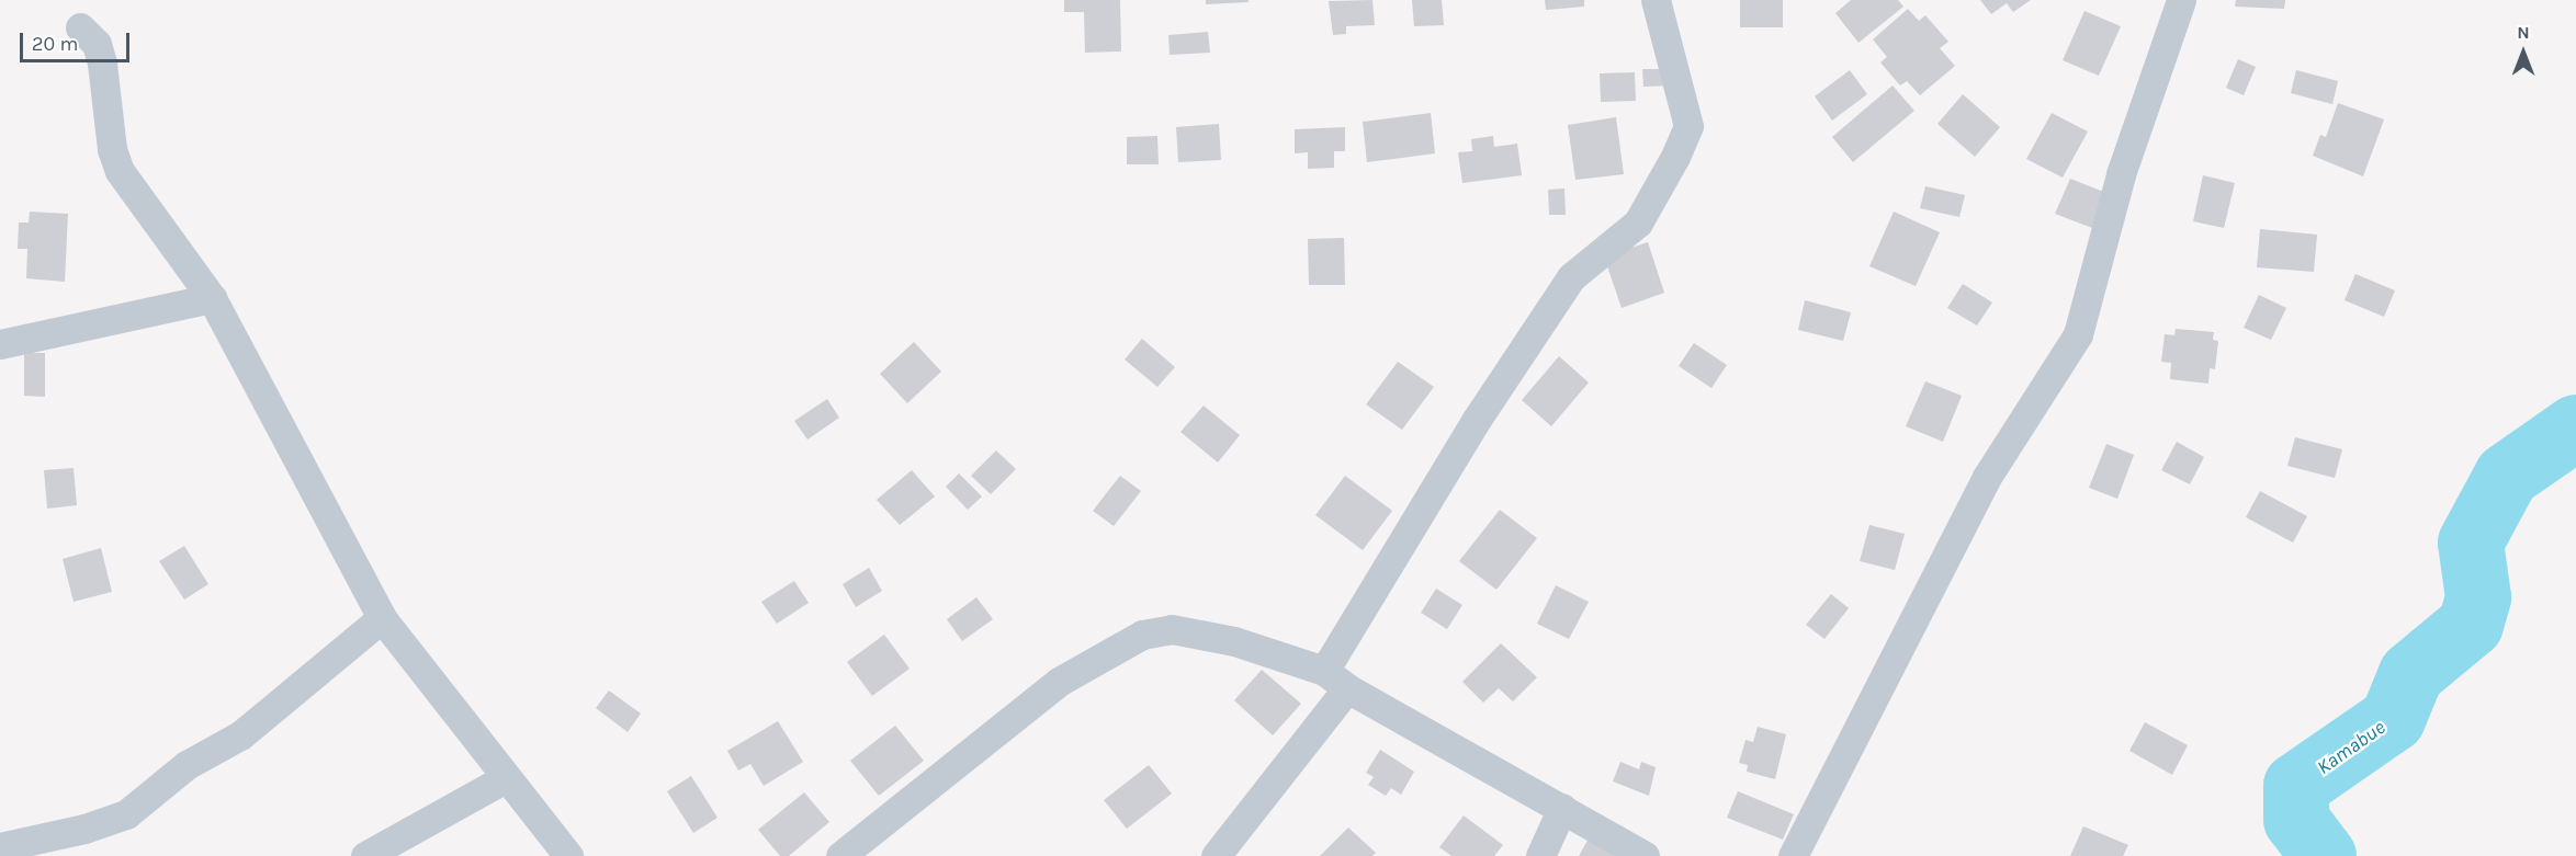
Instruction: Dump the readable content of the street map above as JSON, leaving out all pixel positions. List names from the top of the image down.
{
  "water": ["Kamabue"],
  "scale_bar": "20 m",
  "north": "top"
}
